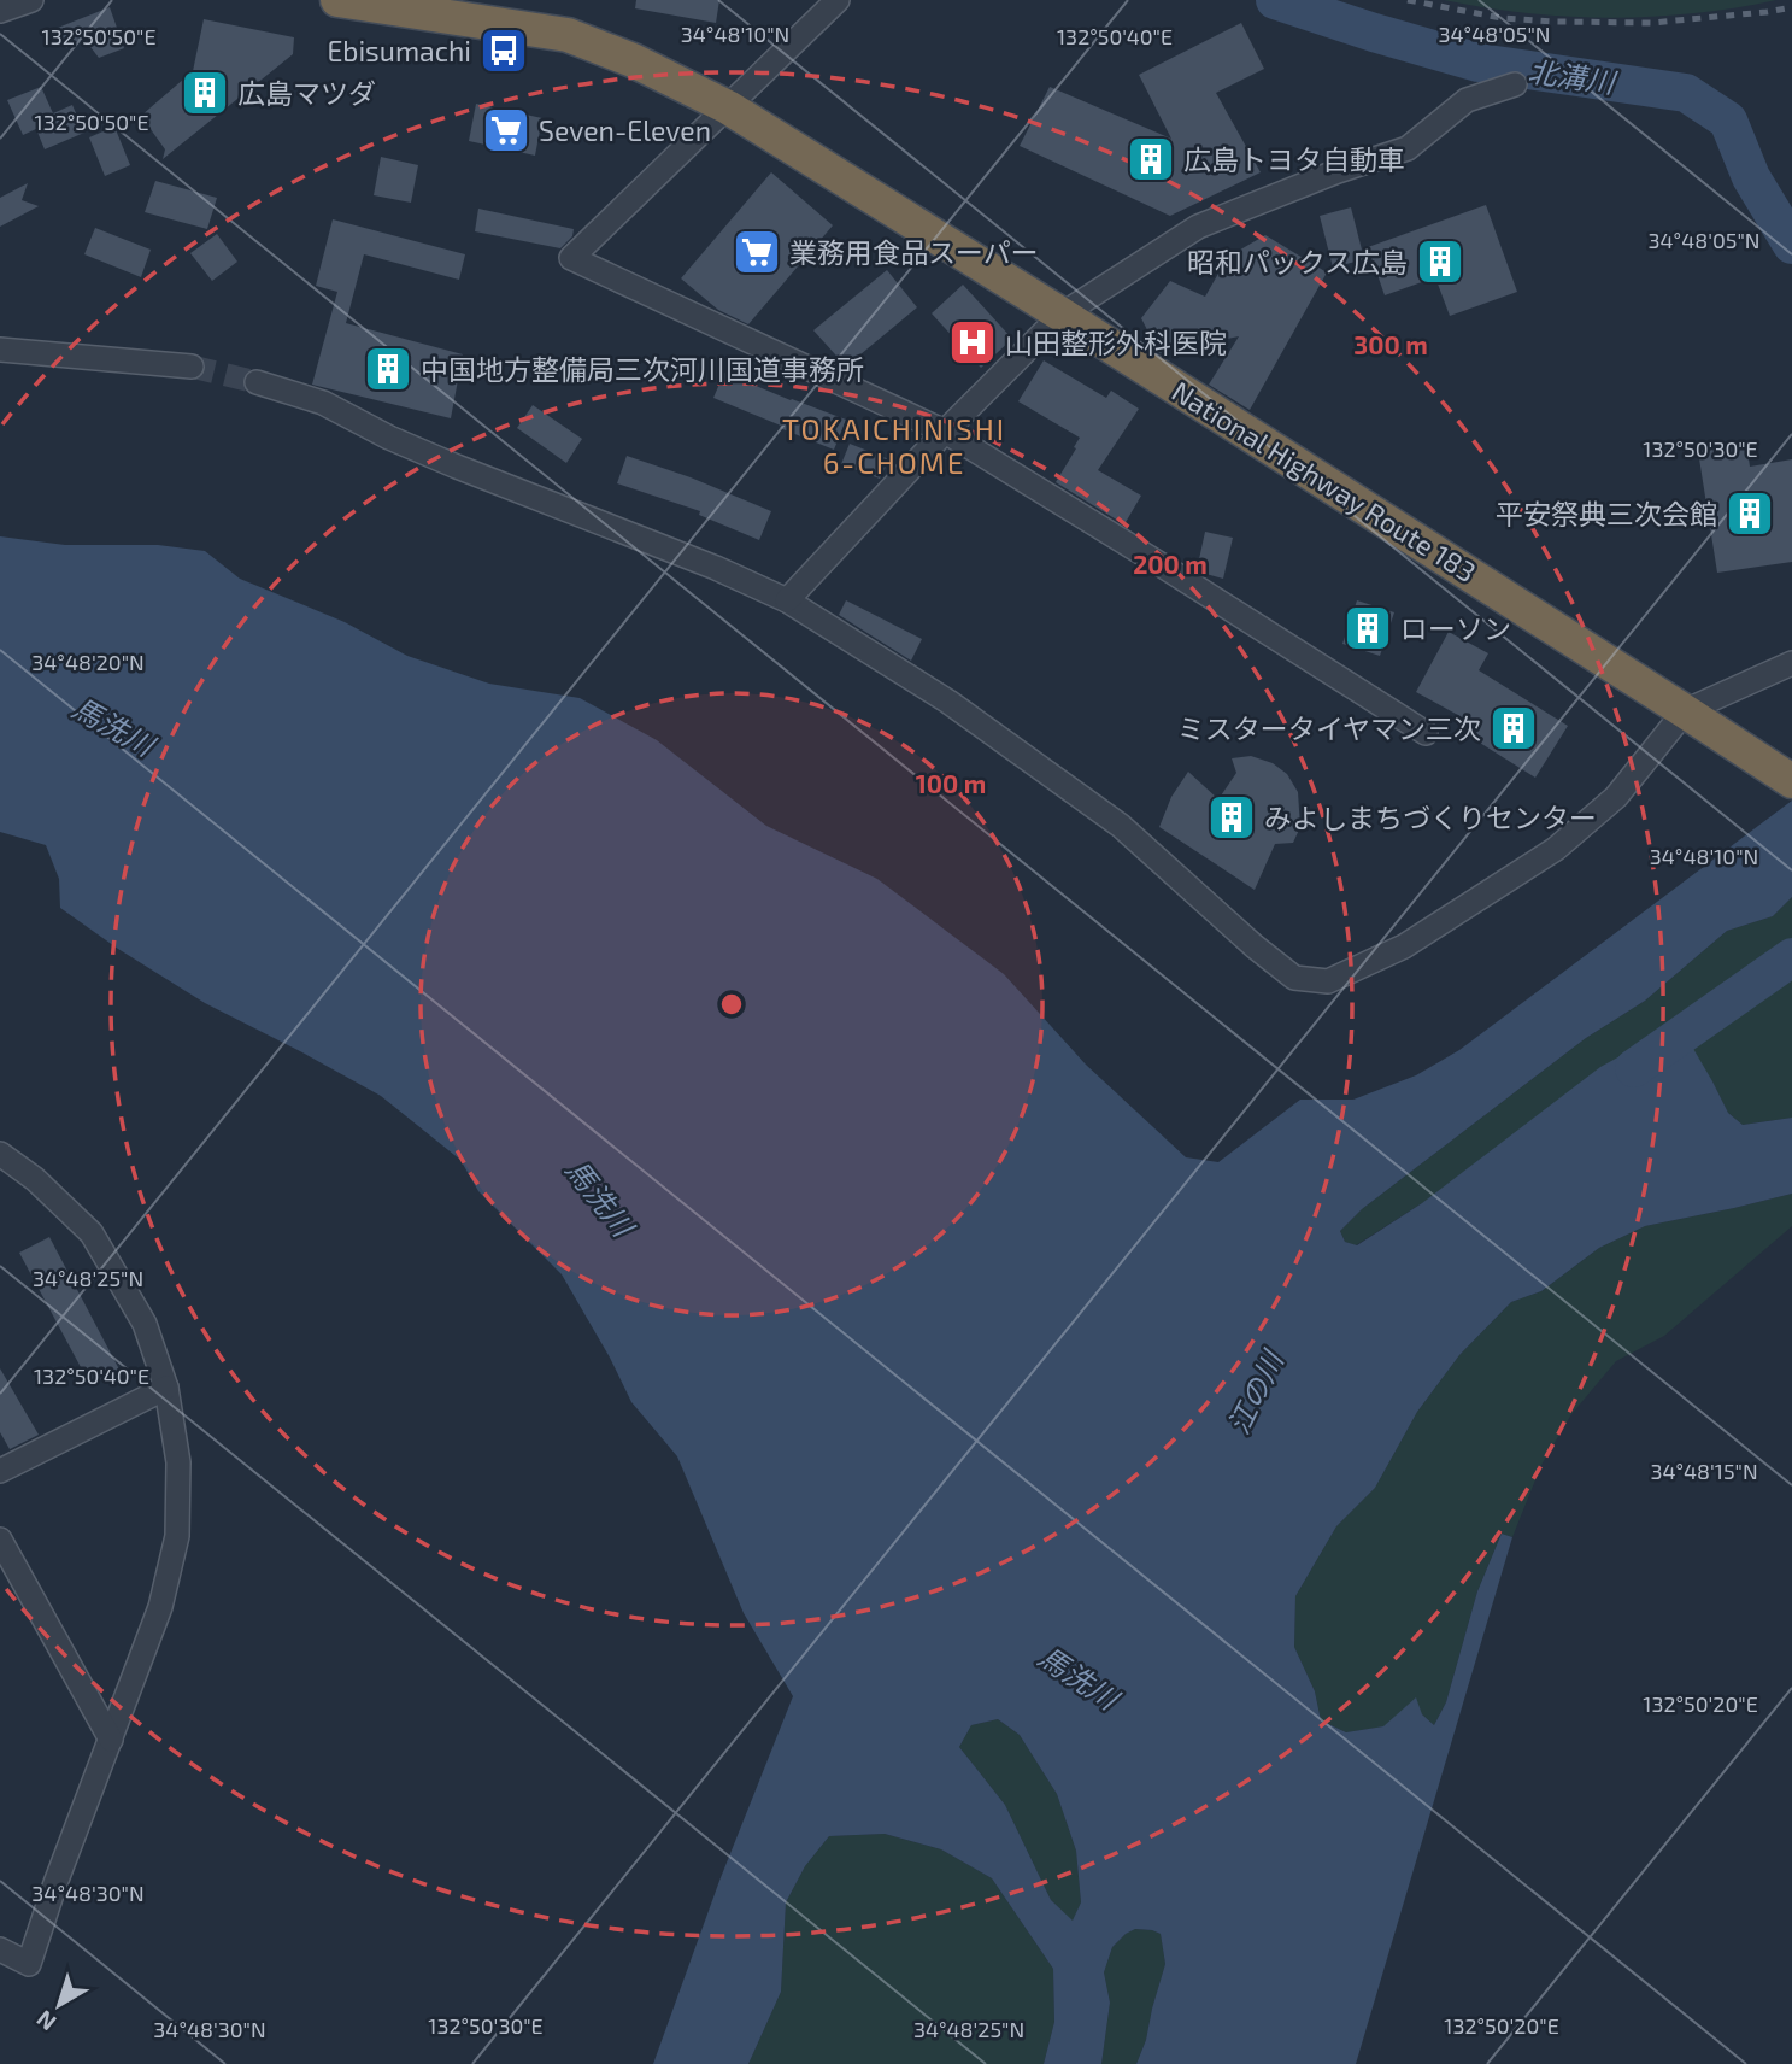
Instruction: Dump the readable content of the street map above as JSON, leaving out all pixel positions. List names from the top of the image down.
{
  "streets": {
    "highway": ["National Highway Route 183"]
  },
  "districts": ["TOKAICHINISHI 6-CHOME"],
  "water": ["北溝川", "馬洗川", "江の川"],
  "places": {
    "bus stop": ["Ebisumachi"],
    "building": [
      "広島マツダ",
      "広島トヨタ自動車",
      "昭和パックス広島",
      "中国地方整備局三次河川国道事務所",
      "平安祭典三次会館",
      "ローソン",
      "ミスタータイヤマン三次",
      "みよしまちづくりセンター"
    ],
    "supermarket": ["Seven-Eleven", "業務用食品スーパー"],
    "hospital": ["山田整形外科医院"]
  },
  "north": "bottom left",
  "coordinates": [
    "34°48'10\"N",
    "34°48'05\"N",
    "132°50'50\"E",
    "132°50'40\"E",
    "132°50'30\"E",
    "34°48'20\"N",
    "34°48'25\"N",
    "34°48'15\"N",
    "132°50'20\"E",
    "34°48'30\"N"
  ],
  "rings": ["300 m", "200 m", "100 m"]
}
